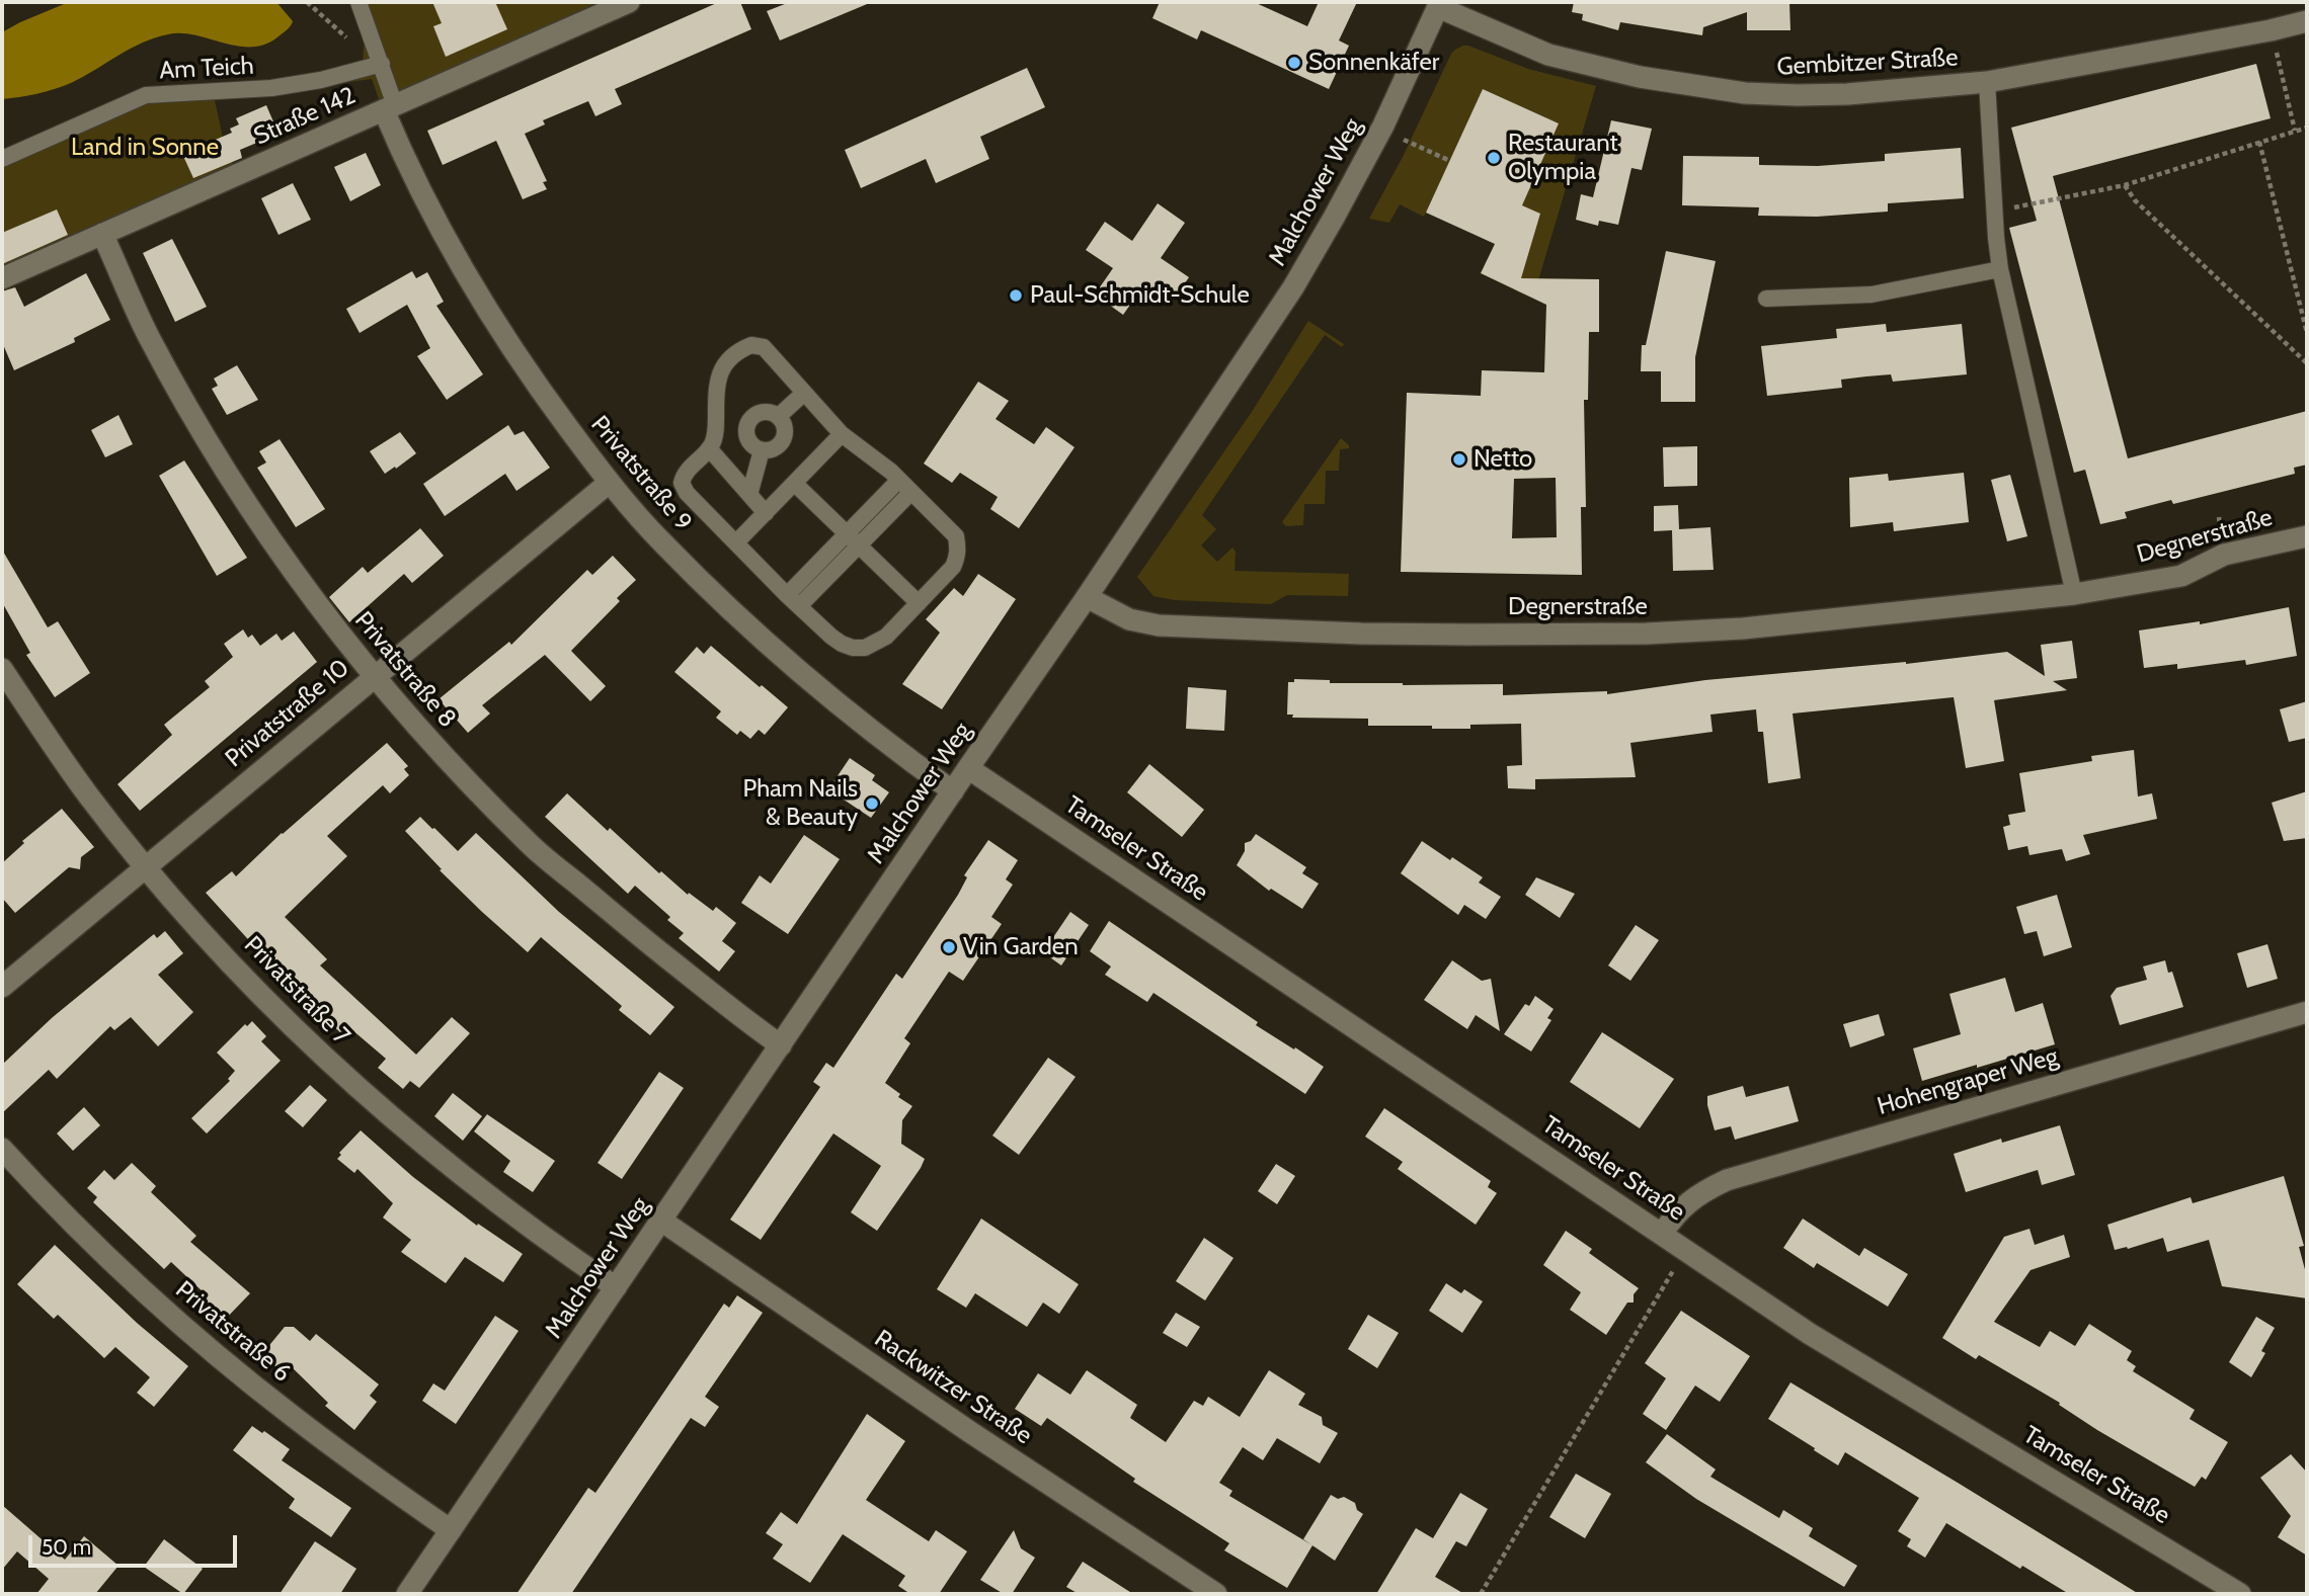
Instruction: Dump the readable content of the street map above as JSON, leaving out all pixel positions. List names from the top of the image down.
{
  "streets": {
    "street": [
      "Gembitzer Straße",
      "Straße 142",
      "Malchower Weg",
      "Privatstraße 9",
      "Degnerstraße",
      "Privatstraße 8",
      "Privatstraße 10",
      "Tamseler Straße",
      "Privatstraße 7",
      "Hohengraper Weg",
      "Privatstraße 6",
      "Rackwitzer Straße"
    ],
    "lane": ["Am Teich"]
  },
  "crossings": [
    ["Gembitzer Straße", "Malchower Weg"],
    ["Straße 142", "Privatstraße 9"],
    ["Straße 142", "Privatstraße 8"],
    ["Malchower Weg", "Privatstraße 9"],
    ["Malchower Weg", "Degnerstraße"],
    ["Malchower Weg", "Privatstraße 8"],
    ["Malchower Weg", "Tamseler Straße"],
    ["Malchower Weg", "Privatstraße 7"],
    ["Malchower Weg", "Privatstraße 6"],
    ["Malchower Weg", "Rackwitzer Straße"],
    ["Privatstraße 9", "Privatstraße 10"],
    ["Privatstraße 8", "Privatstraße 10"],
    ["Privatstraße 10", "Privatstraße 7"],
    ["Tamseler Straße", "Hohengraper Weg"]
  ],
  "parks": ["Land in Sonne"],
  "places": [
    "Sonnenkäfer",
    "Restaurant Olympia",
    "Paul-Schmidt-Schule",
    "Netto",
    "Pham Nails & Beauty",
    "Vin Garden"
  ],
  "scale_bar": "50 m"
}
